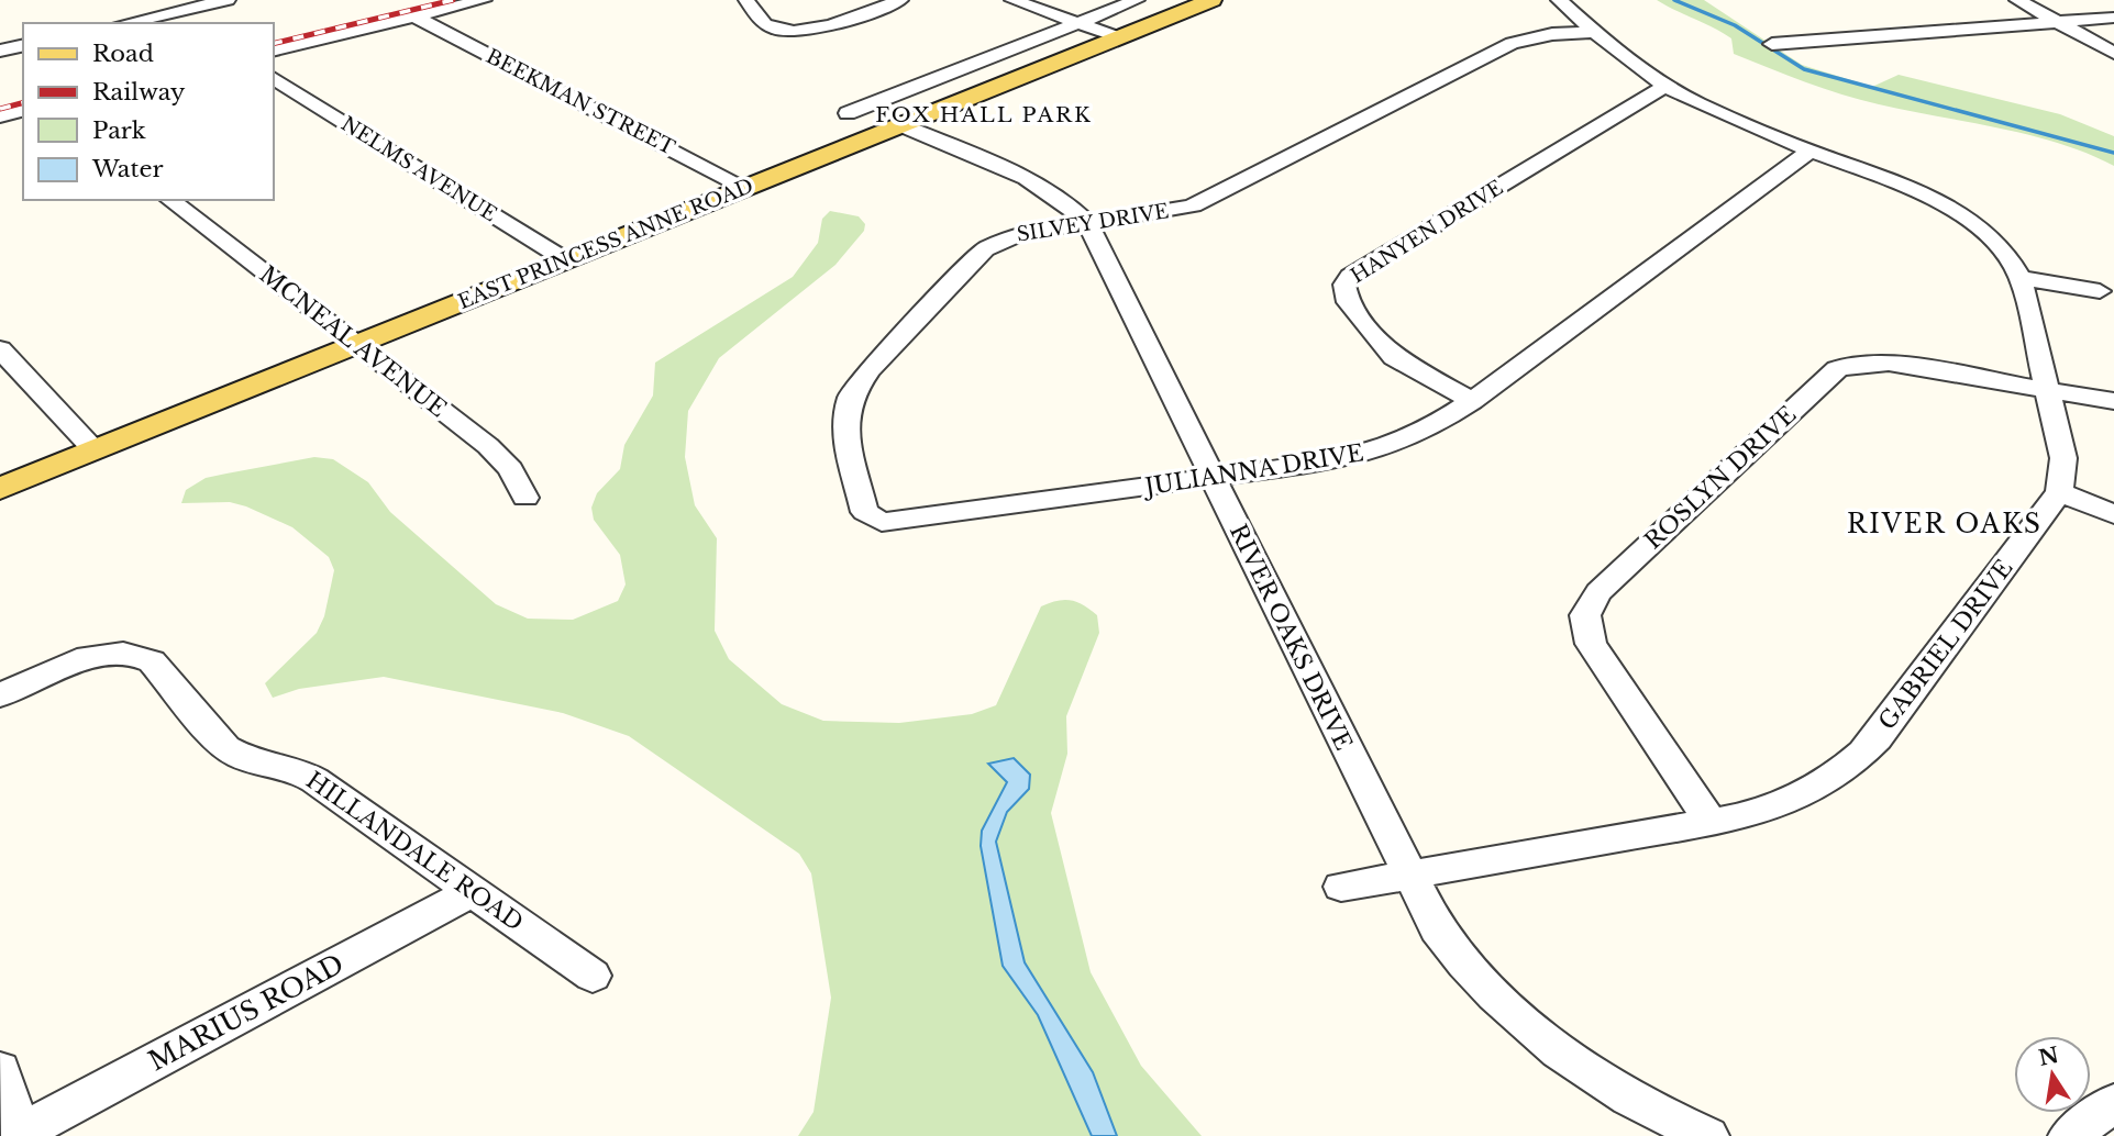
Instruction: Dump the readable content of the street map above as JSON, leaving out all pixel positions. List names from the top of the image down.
{
  "streets": {
    "main road": ["EAST PRINCESS ANNE ROAD"],
    "street": [
      "BEEKMAN STREET",
      "NELMS AVENUE",
      "SILVEY DRIVE",
      "HANYEN DRIVE",
      "MCNEAL AVENUE",
      "JULIANNA DRIVE",
      "ROSLYN DRIVE",
      "RIVER OAKS DRIVE",
      "GABRIEL DRIVE",
      "HILLANDALE ROAD",
      "MARIUS ROAD"
    ]
  },
  "crossings": [
    ["BEEKMAN STREET", "EAST PRINCESS ANNE ROAD"],
    ["NELMS AVENUE", "EAST PRINCESS ANNE ROAD"],
    ["SILVEY DRIVE", "JULIANNA DRIVE"],
    ["SILVEY DRIVE", "RIVER OAKS DRIVE"],
    ["HANYEN DRIVE", "JULIANNA DRIVE"],
    ["EAST PRINCESS ANNE ROAD", "MCNEAL AVENUE"],
    ["EAST PRINCESS ANNE ROAD", "RIVER OAKS DRIVE"],
    ["JULIANNA DRIVE", "RIVER OAKS DRIVE"],
    ["ROSLYN DRIVE", "GABRIEL DRIVE"],
    ["RIVER OAKS DRIVE", "GABRIEL DRIVE"],
    ["HILLANDALE ROAD", "MARIUS ROAD"]
  ],
  "districts": ["FOX HALL PARK", "RIVER OAKS"],
  "legend": [
    "Road",
    "Railway",
    "Park",
    "Water"
  ],
  "north": "top"
}
